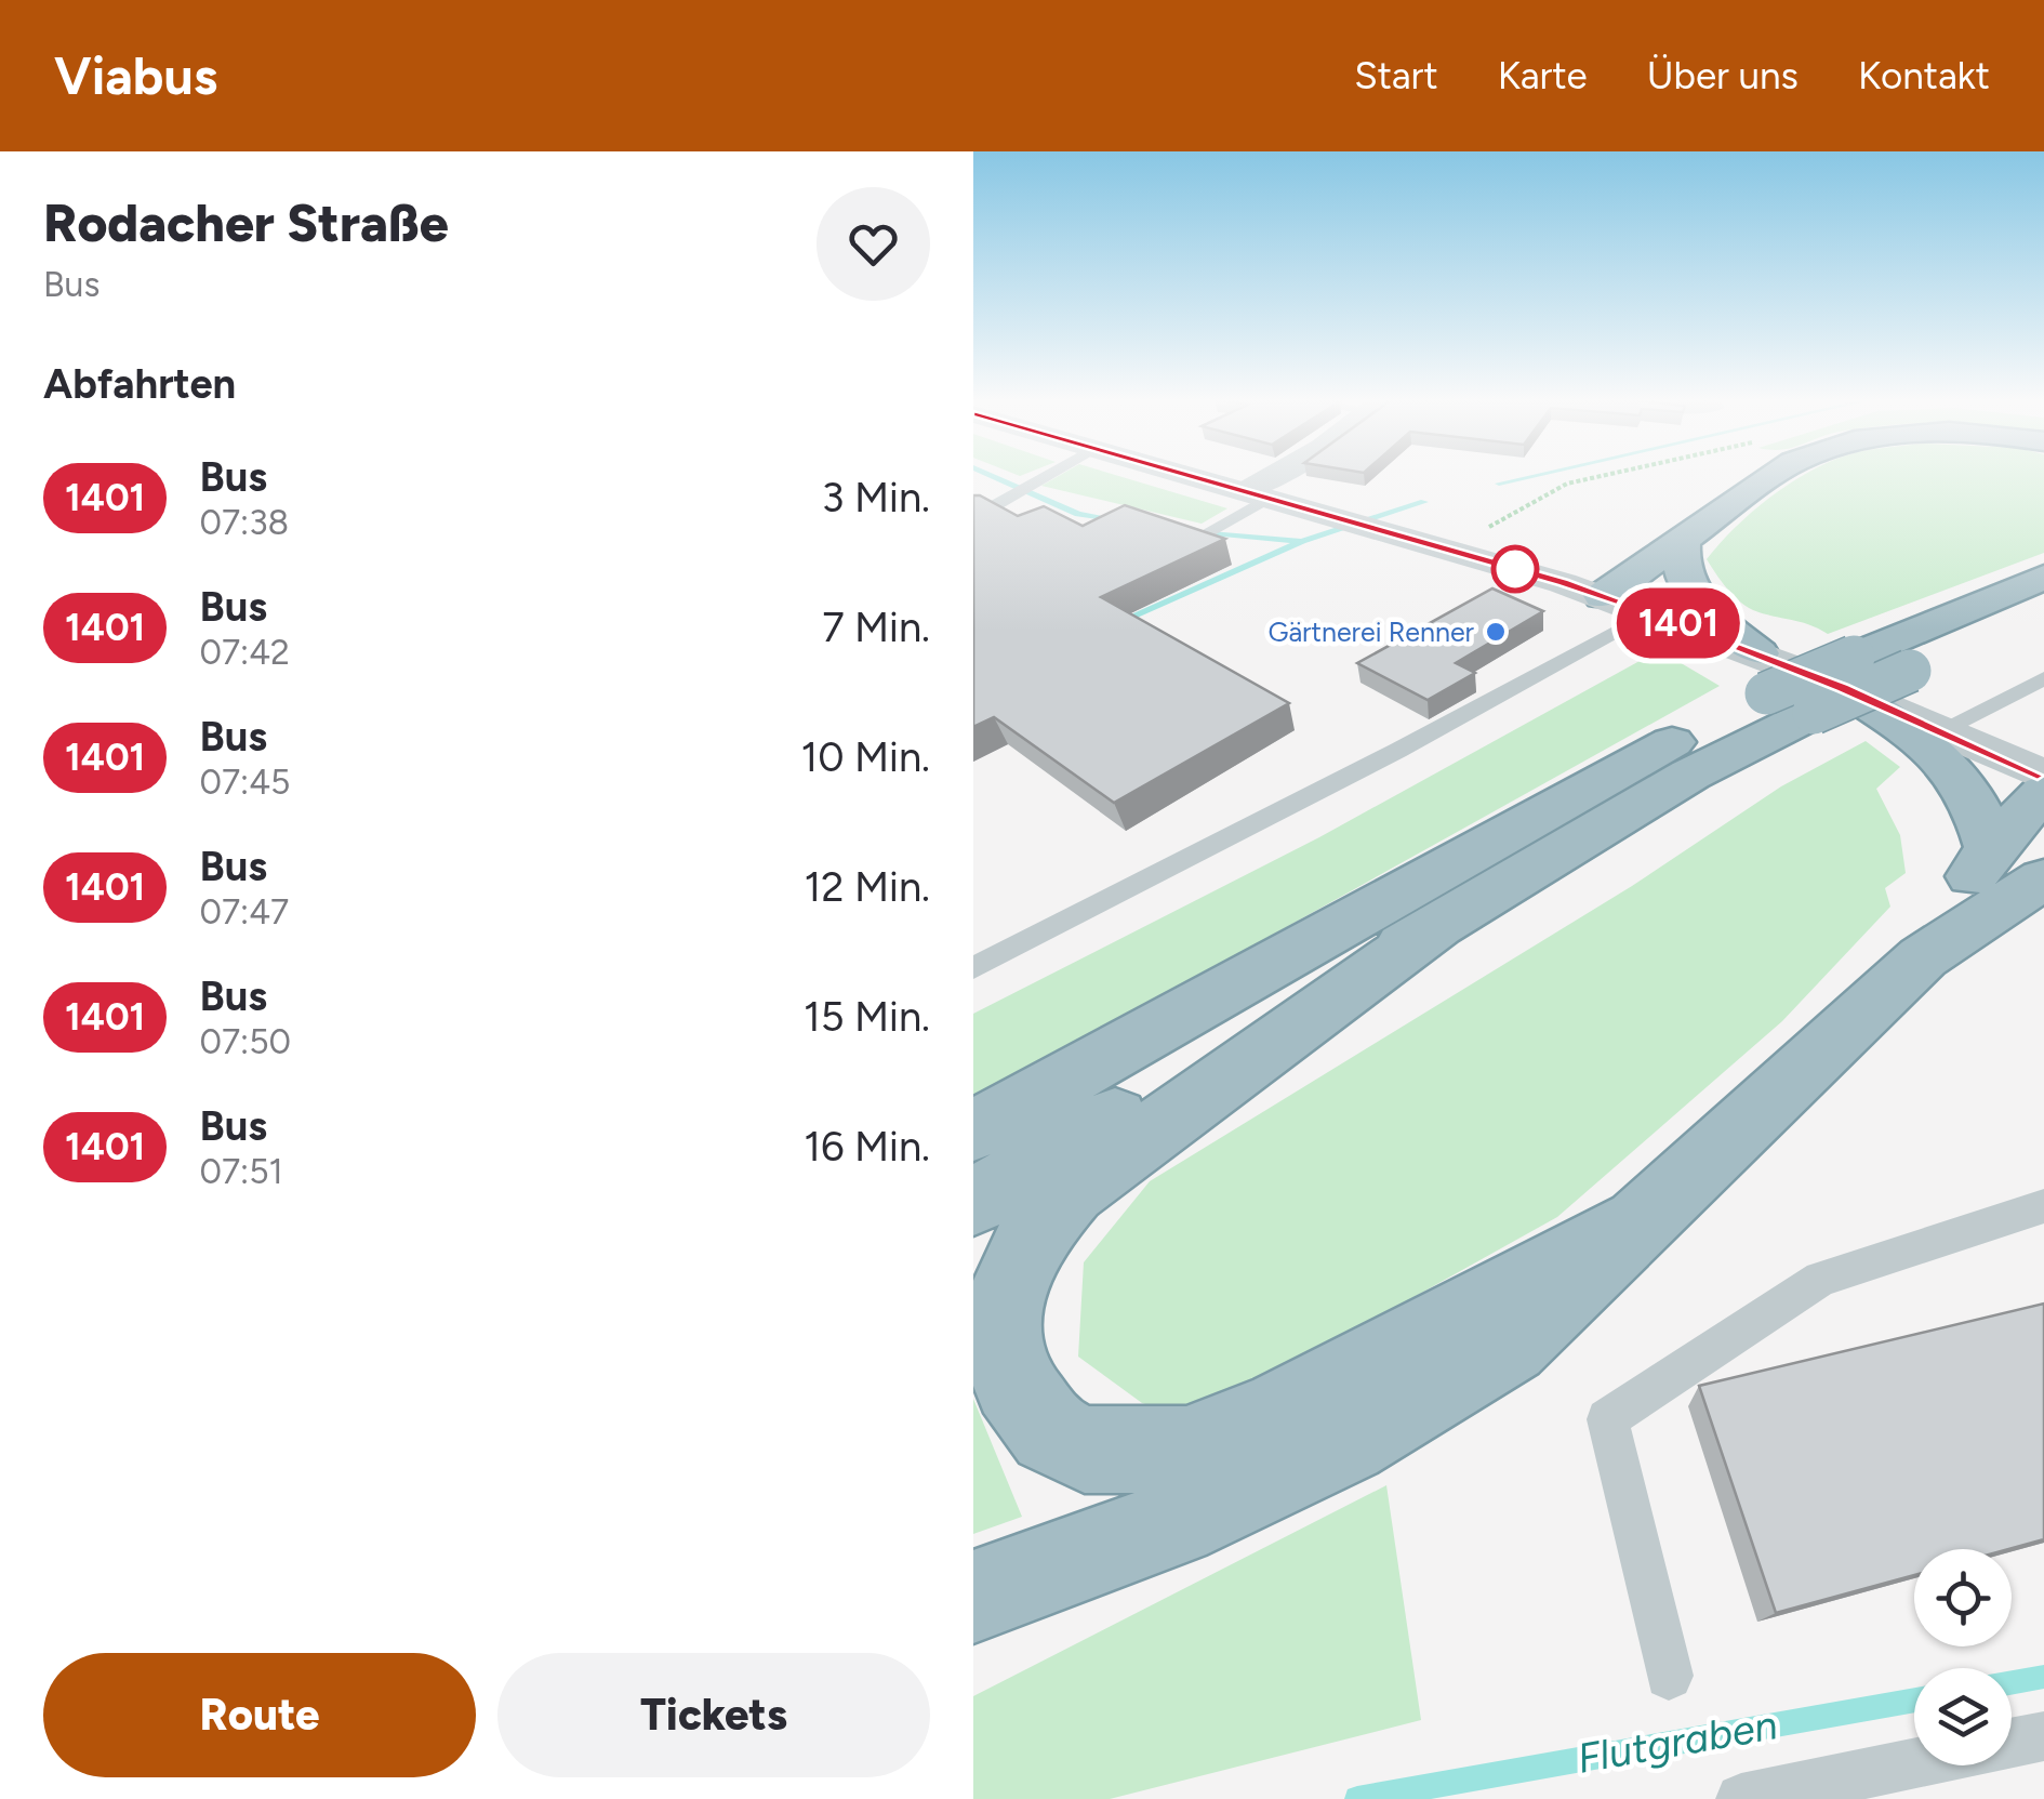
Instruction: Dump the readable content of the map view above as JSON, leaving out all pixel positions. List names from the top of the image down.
{
  "water": ["Flutgraben"],
  "places": ["Gärtnerei Renner"],
  "lines": ["bus line 1401"],
  "page": {
    "header": "Viabus",
    "nav": [
      "Start",
      "Karte",
      "Über uns",
      "Kontakt"
    ],
    "heading": [
      ["Rodacher Straße", "Bus"],
      "Abfahrten"
    ],
    "on_map": "1401",
    "list": [
      {
        "mark": "1401",
        "name": "Bus",
        "note": "07:38",
        "value": "3 Min."
      },
      {
        "mark": "1401",
        "name": "Bus",
        "note": "07:42",
        "value": "7 Min."
      },
      {
        "mark": "1401",
        "name": "Bus",
        "note": "07:45",
        "value": "10 Min."
      },
      {
        "mark": "1401",
        "name": "Bus",
        "note": "07:47",
        "value": "12 Min."
      },
      {
        "mark": "1401",
        "name": "Bus",
        "note": "07:50",
        "value": "15 Min."
      },
      {
        "mark": "1401",
        "name": "Bus",
        "note": "07:51",
        "value": "16 Min."
      }
    ],
    "buttons": ["Route", "Tickets"]
  }
}
